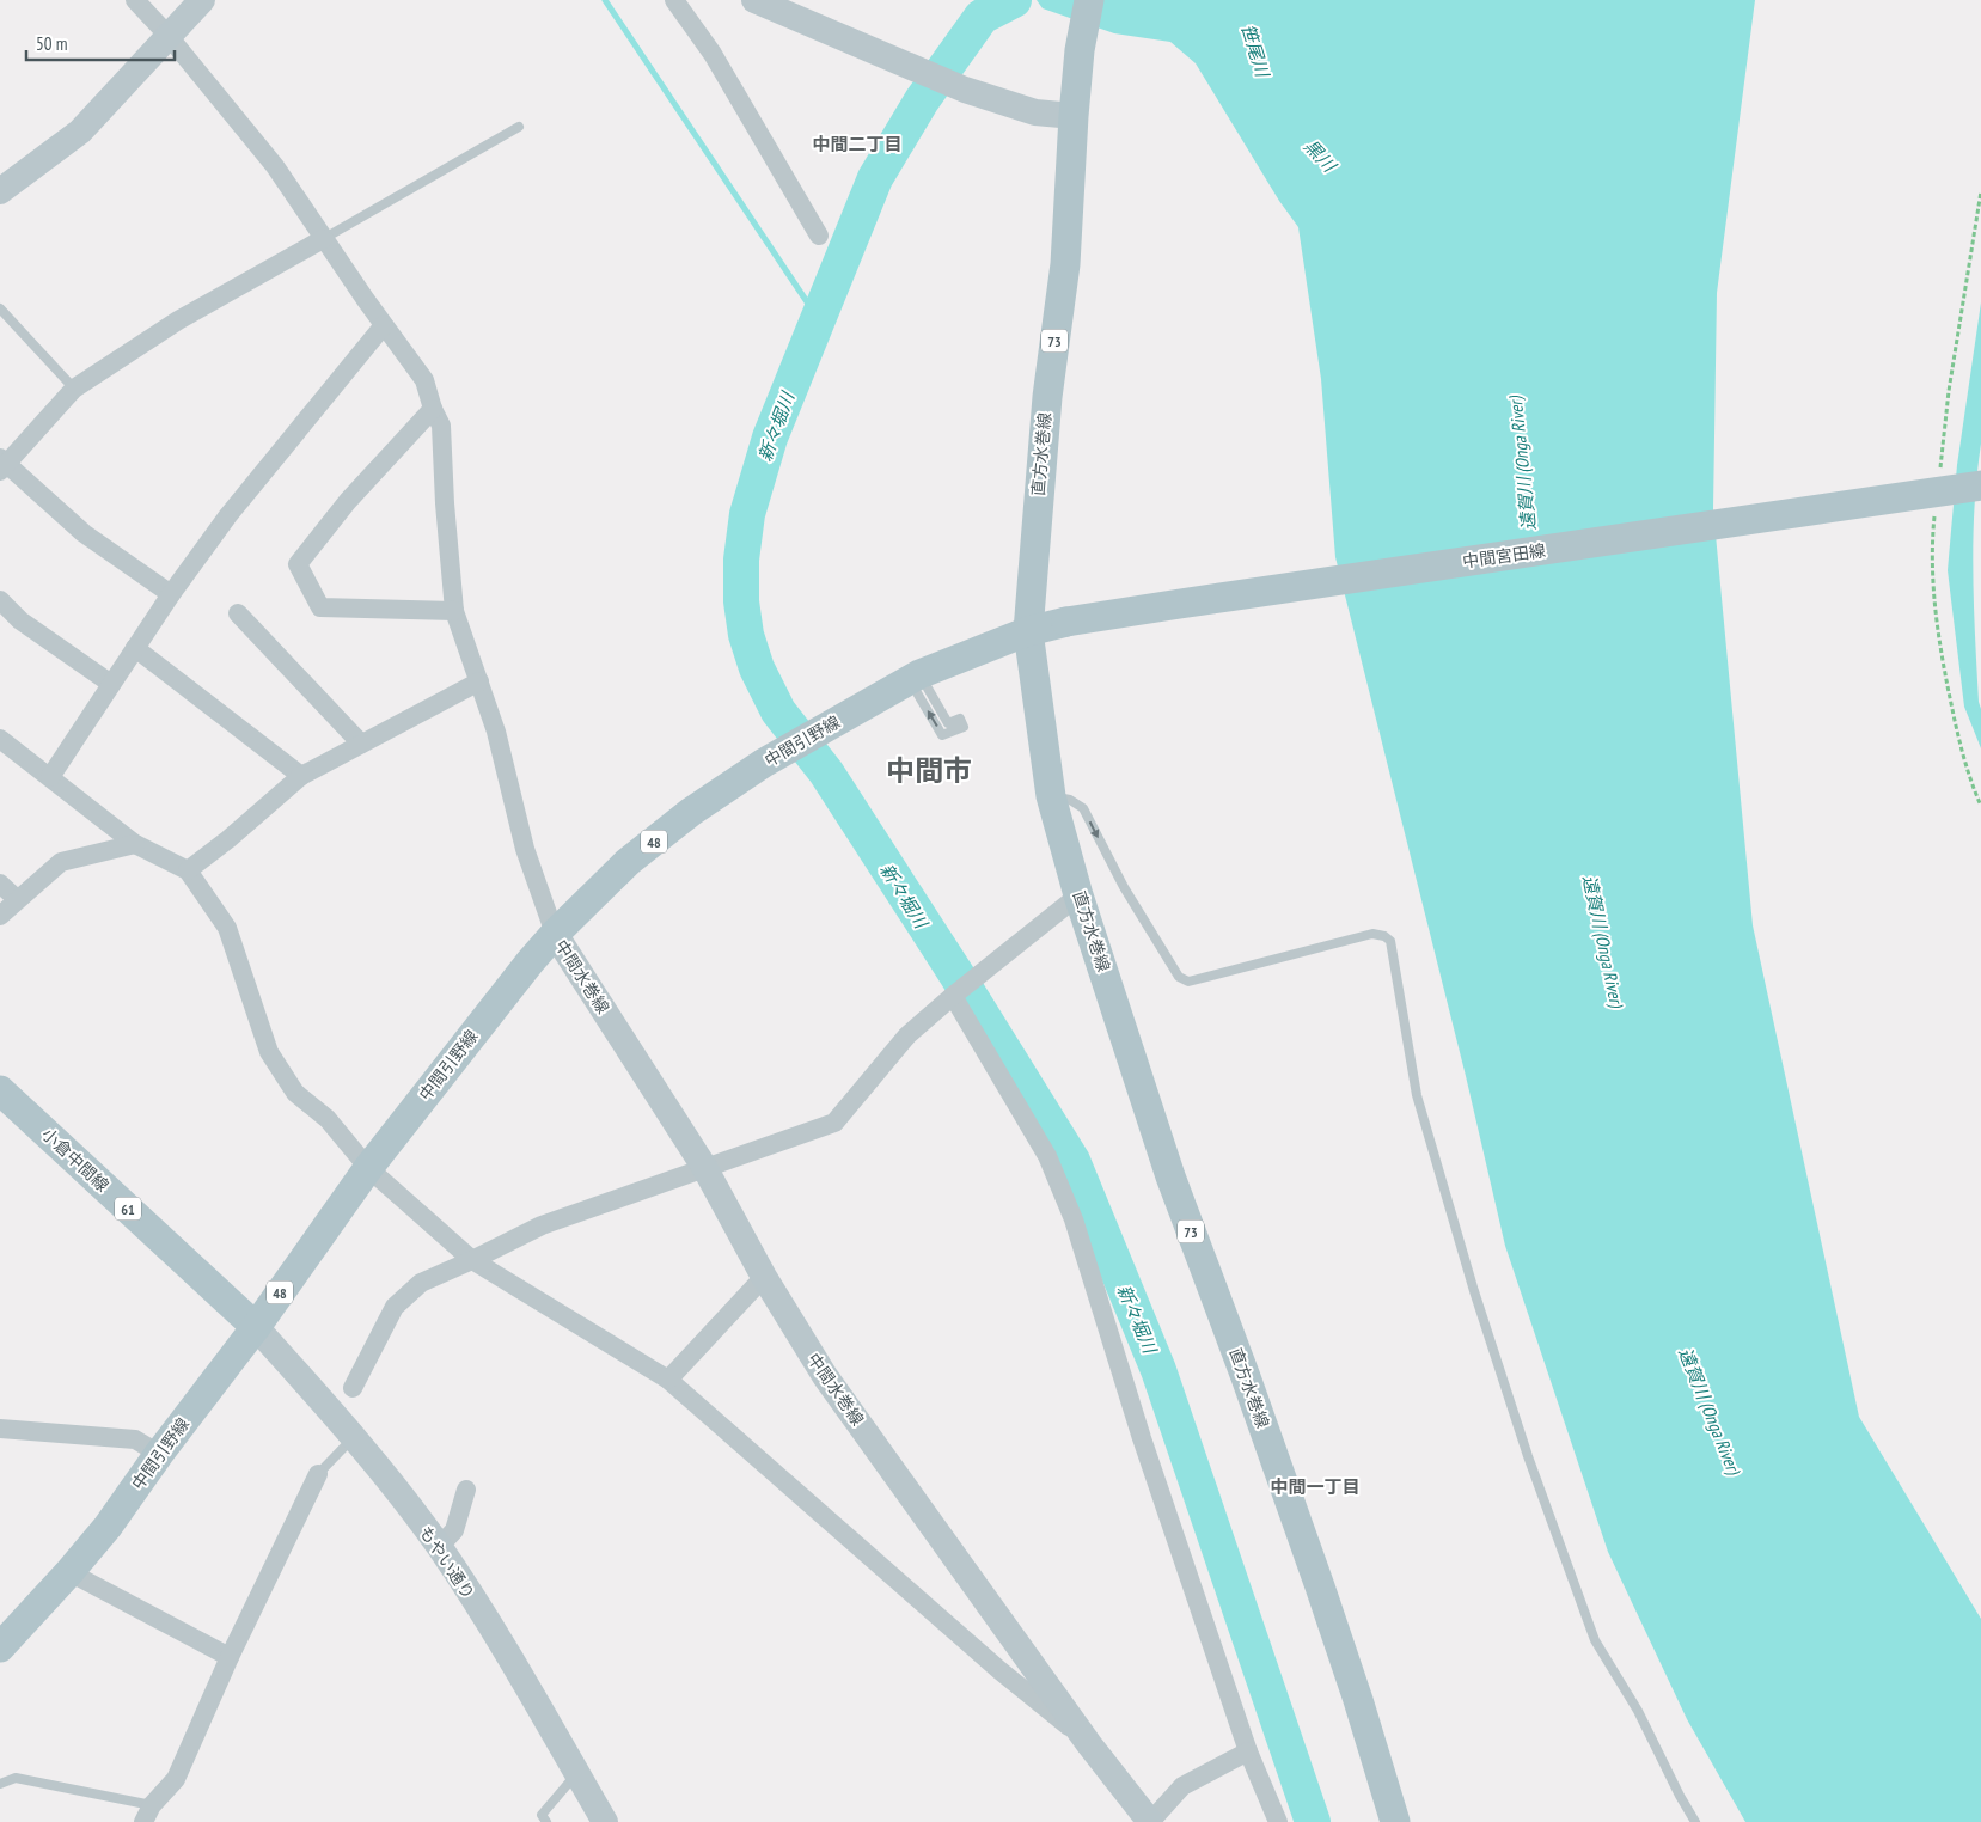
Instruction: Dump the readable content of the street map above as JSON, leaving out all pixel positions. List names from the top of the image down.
{
  "streets": {
    "main road": [
      "73",
      "直方水巻線",
      "中間宮田線",
      "中間引野線",
      "48",
      "小倉中間線",
      "61"
    ],
    "street": ["中間水巻線", "もやい通り"]
  },
  "crossings": [
    ["直方水巻線", "中間宮田線"],
    ["直方水巻線", "中間引野線"],
    ["中間宮田線", "中間引野線"],
    ["中間引野線", "中間水巻線"],
    ["中間引野線", "小倉中間線"],
    ["中間引野線", "もやい通り"],
    ["小倉中間線", "もやい通り"]
  ],
  "districts": ["中間二丁目", "中間市", "中間一丁目"],
  "water": [
    "笹尾川",
    "黒川",
    "新々堀川",
    "遠賀川 (Onga River)"
  ],
  "scale_bar": "50 m"
}
